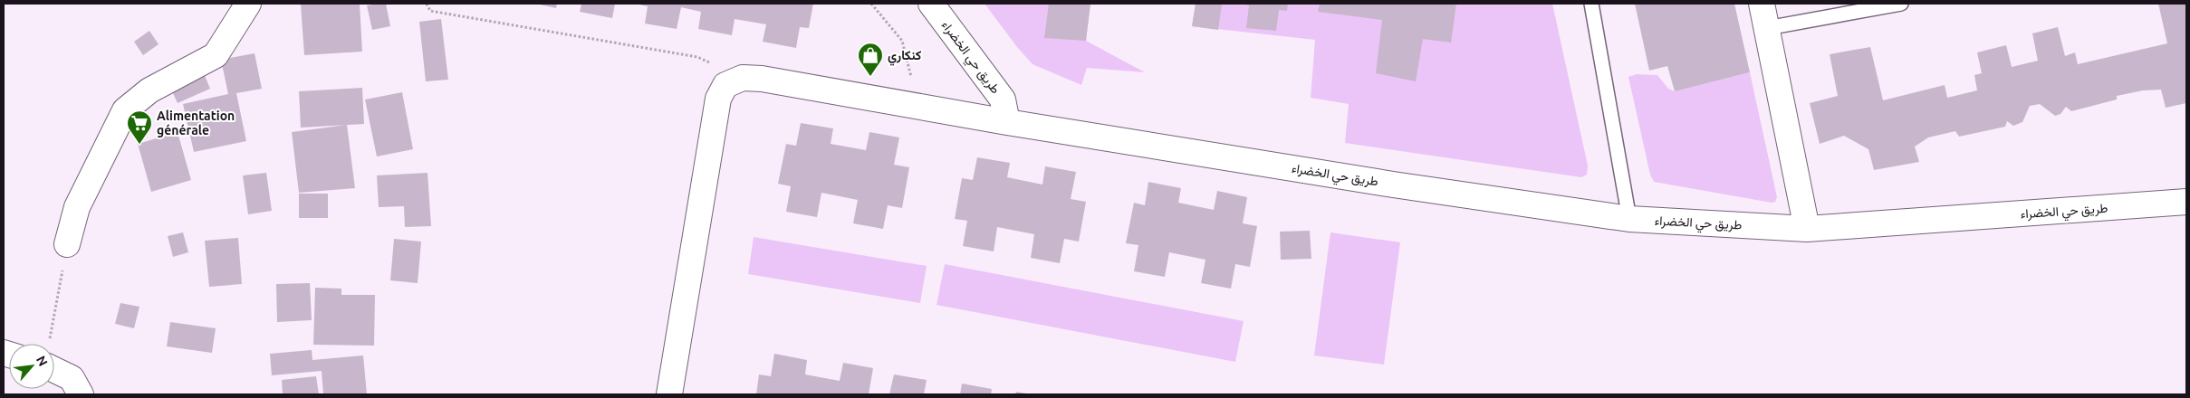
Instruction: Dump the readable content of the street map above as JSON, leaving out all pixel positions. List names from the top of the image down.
{
  "streets": {
    "street": ["طريق حي الخضراء"]
  },
  "places": {
    "shop": ["كنكاري"],
    "supermarket": ["Alimentation générale"]
  },
  "north": "top right"
}
